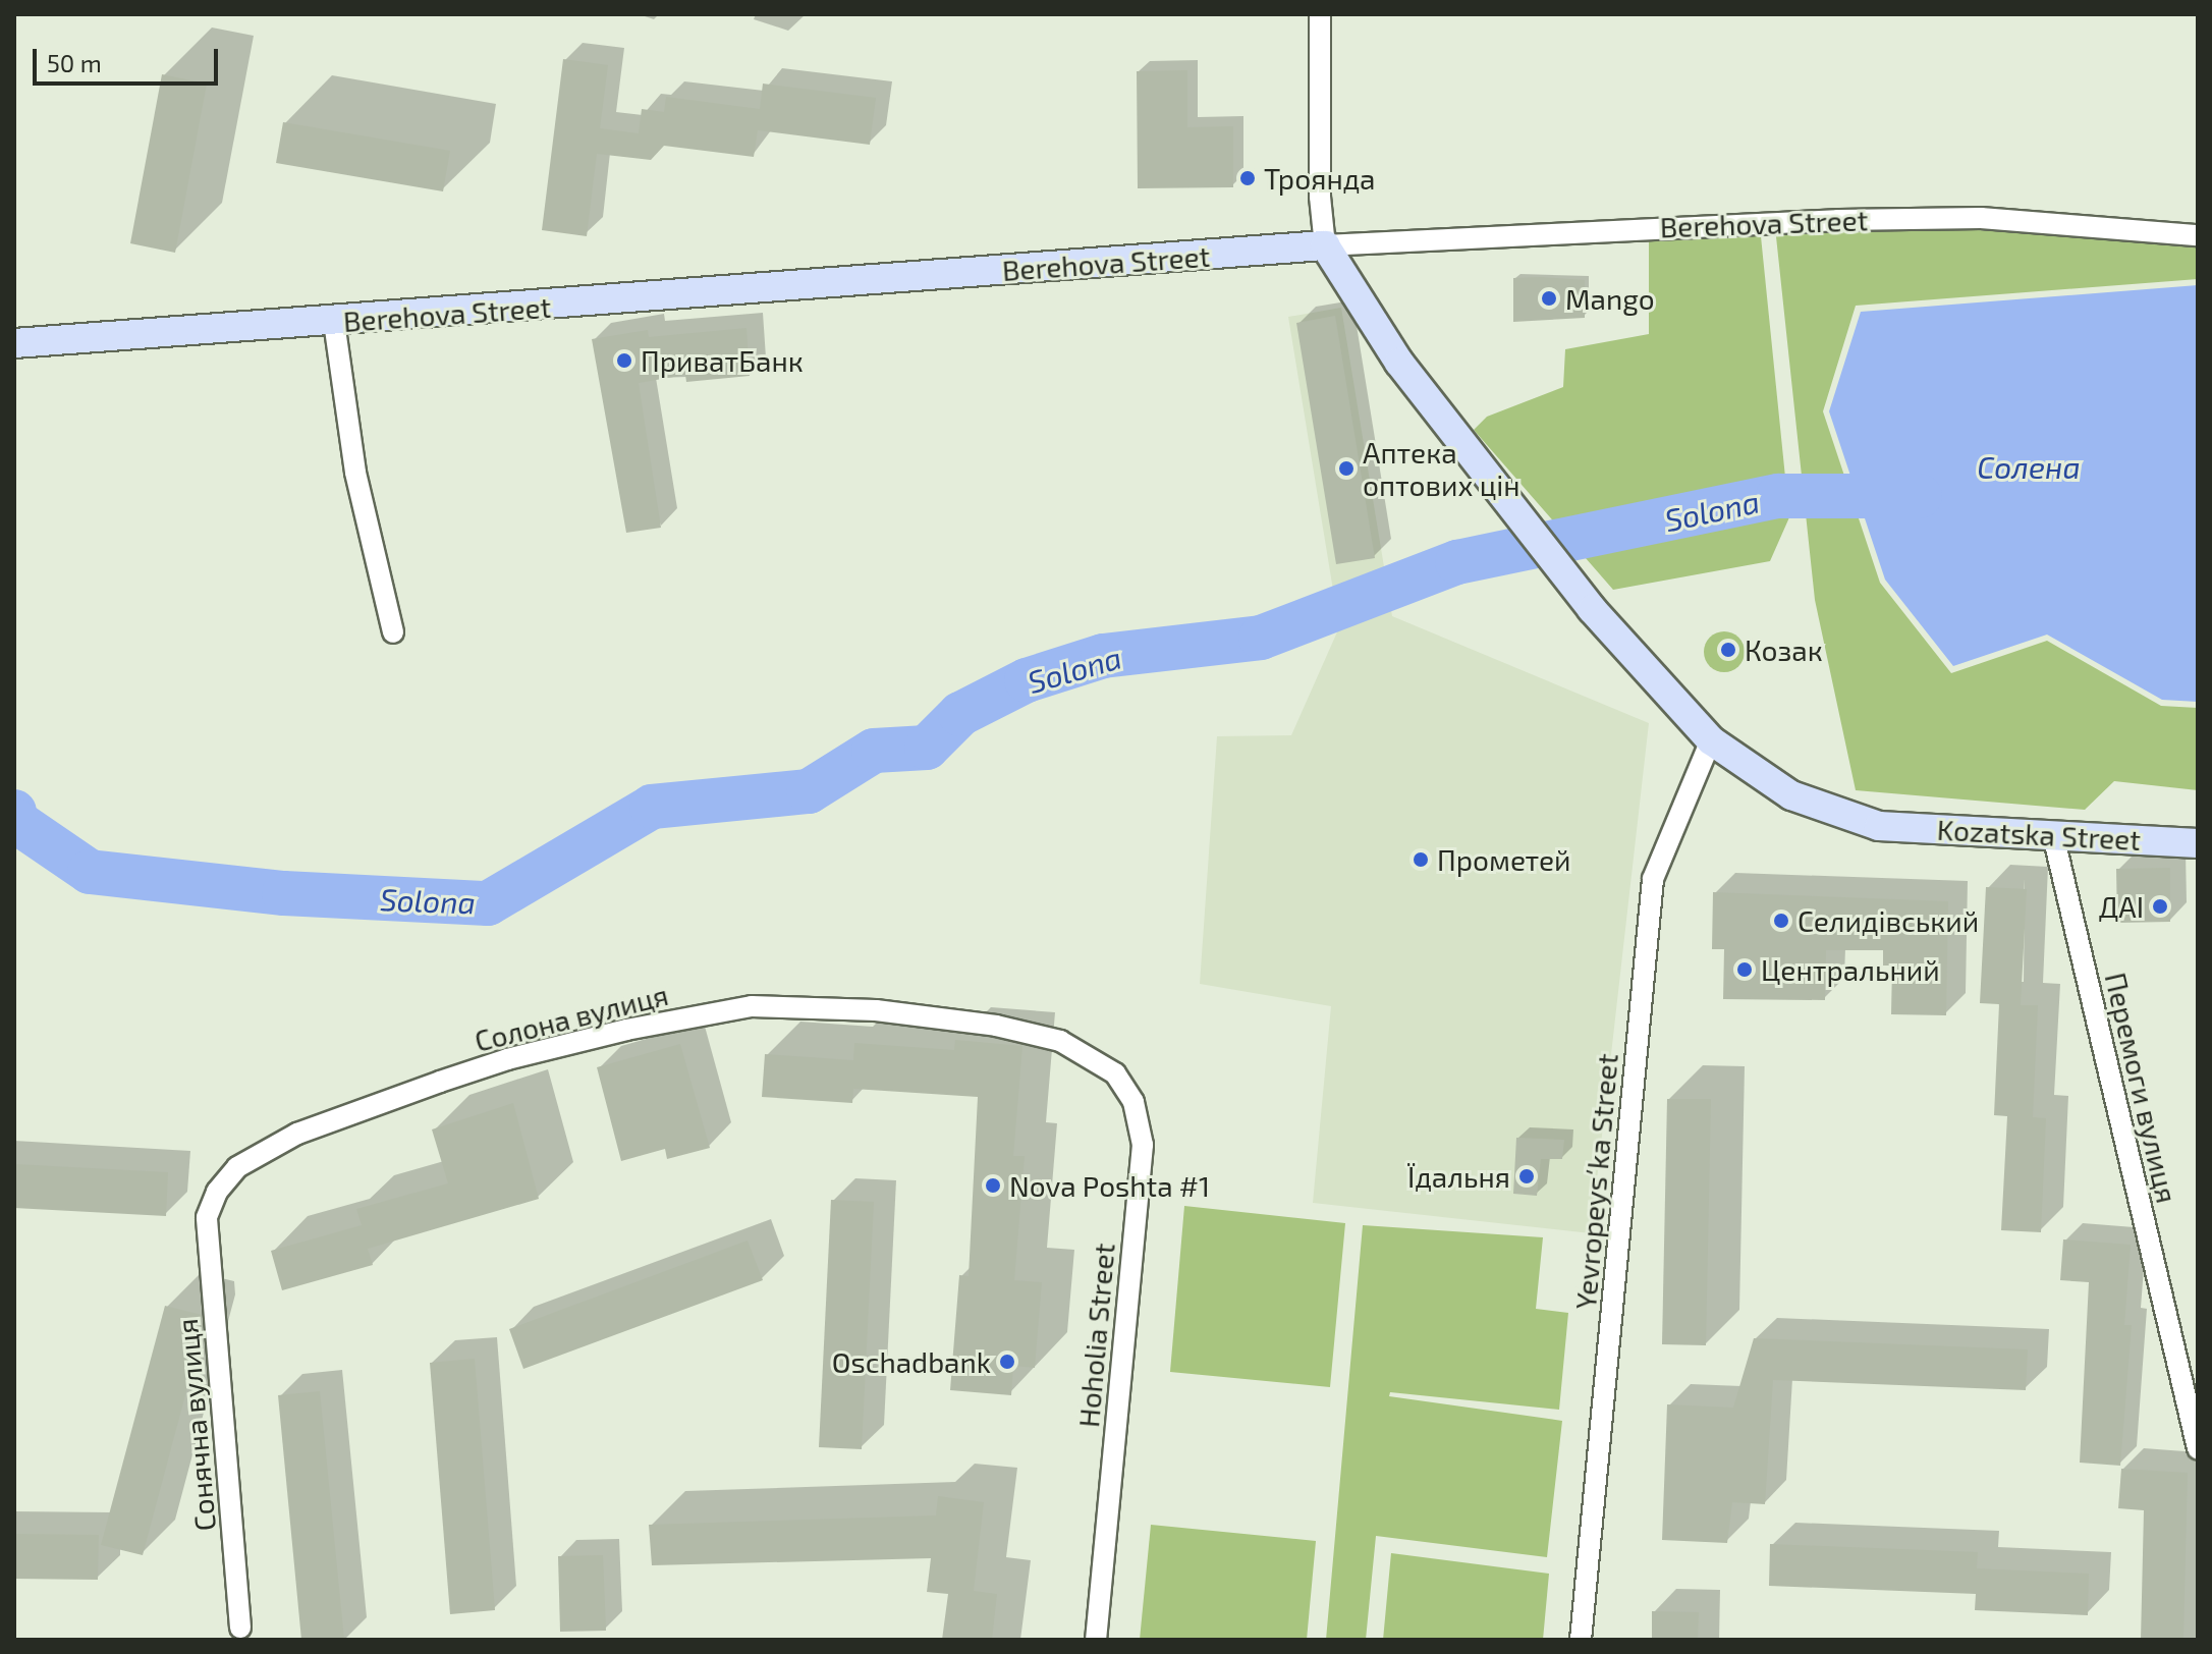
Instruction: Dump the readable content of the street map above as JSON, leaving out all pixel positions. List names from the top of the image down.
{
  "streets": {
    "main road": ["Berehova Street", "Kozatska Street"],
    "street": [
      "Солона вулиця",
      "Перемоги вулиця",
      "Yevropeysʹka Street",
      "Hoholia Street",
      "Сонячна вулиця"
    ]
  },
  "crossings": [
    ["Berehova Street", "Kozatska Street"],
    ["Kozatska Street", "Перемоги вулиця"],
    ["Kozatska Street", "Yevropeysʹka Street"],
    ["Солона вулиця", "Hoholia Street"],
    ["Солона вулиця", "Сонячна вулиця"]
  ],
  "water": ["Солена", "Solona"],
  "places": [
    "Троянда",
    "Mango",
    "ПриватБанк",
    "Аптека оптових цін",
    "Козак",
    "Прометей",
    "ДАІ",
    "Селидівський",
    "Центральний",
    "Їдальня",
    "Nova Poshta #1",
    "Oschadbank"
  ],
  "scale_bar": "50 m"
}
